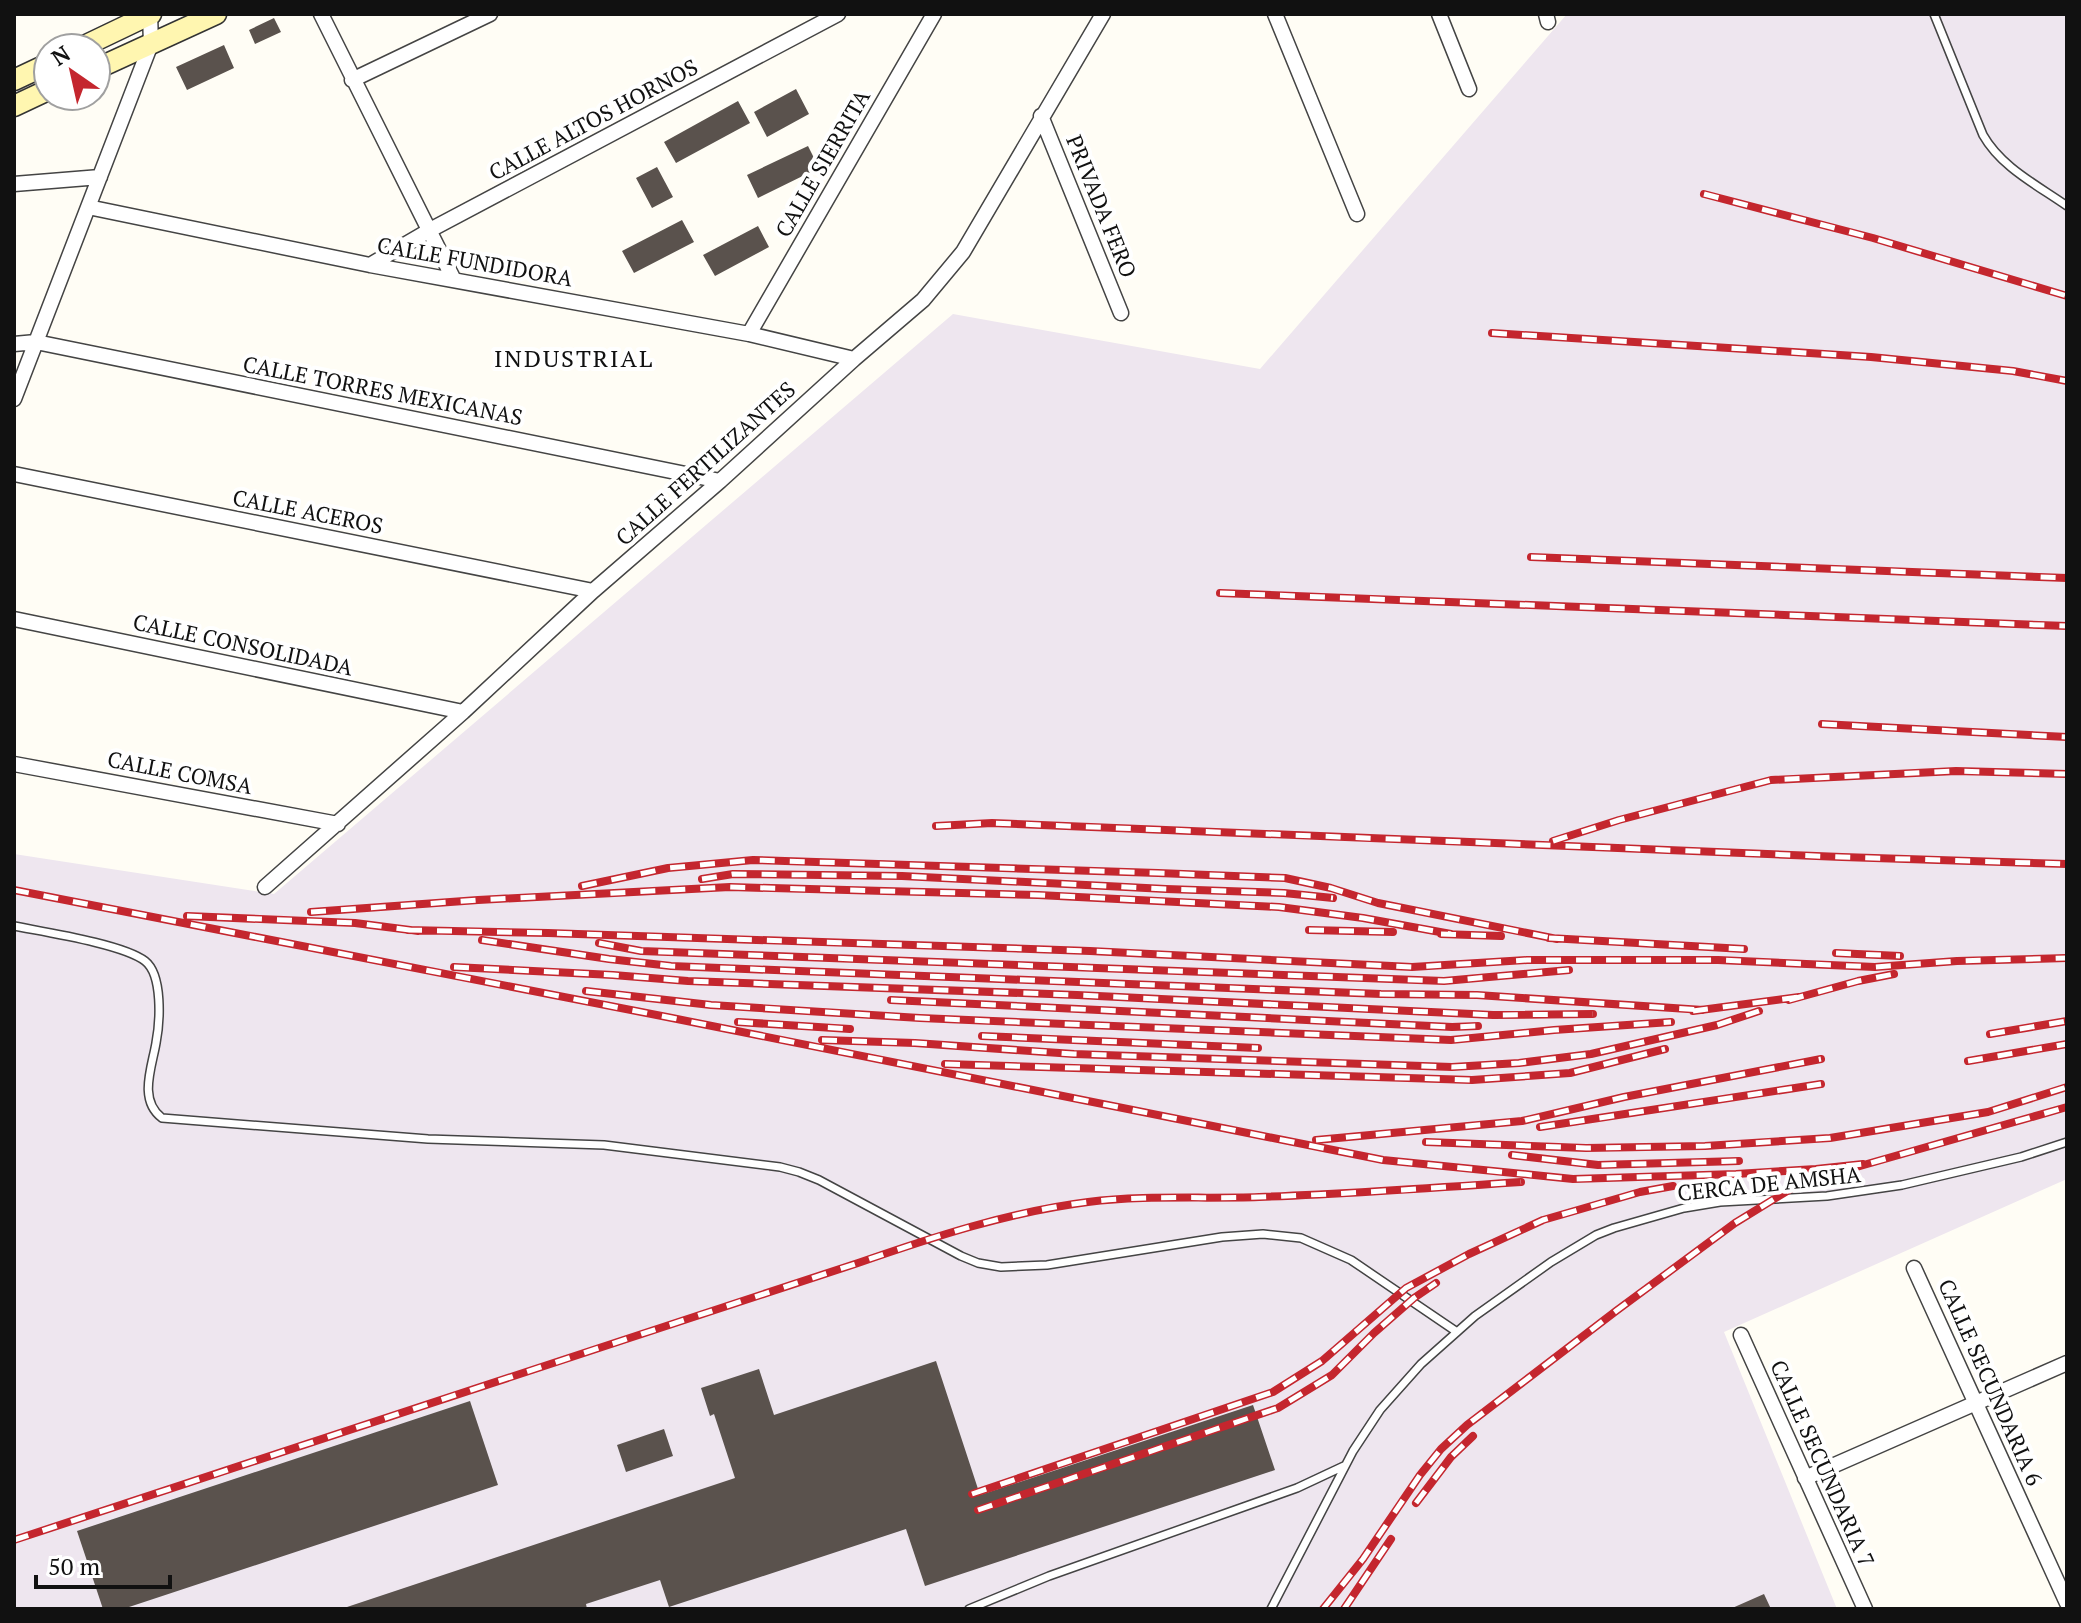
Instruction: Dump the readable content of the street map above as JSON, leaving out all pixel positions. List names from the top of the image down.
{
  "streets": {
    "street": [
      "CALLE ALTOS HORNOS",
      "CALLE SIERRITA",
      "PRIVADA FERO",
      "CALLE FUNDIDORA",
      "CALLE TORRES MEXICANAS",
      "CALLE FERTILIZANTES",
      "CALLE ACEROS",
      "CALLE CONSOLIDADA",
      "CALLE COMSA",
      "CALLE SECUNDARIA 6",
      "CALLE SECUNDARIA 7"
    ],
    "lane": ["CERCA DE AMSHA"]
  },
  "crossings": [
    ["CALLE ALTOS HORNOS", "CALLE FUNDIDORA"],
    ["CALLE SIERRITA", "CALLE FUNDIDORA"],
    ["PRIVADA FERO", "CALLE FERTILIZANTES"],
    ["CALLE FUNDIDORA", "CALLE FERTILIZANTES"],
    ["CALLE TORRES MEXICANAS", "CALLE FERTILIZANTES"],
    ["CALLE FERTILIZANTES", "CALLE ACEROS"],
    ["CALLE FERTILIZANTES", "CALLE CONSOLIDADA"],
    ["CALLE FERTILIZANTES", "CALLE COMSA"]
  ],
  "districts": ["INDUSTRIAL"],
  "scale_bar": "50 m",
  "north": "top left"
}
